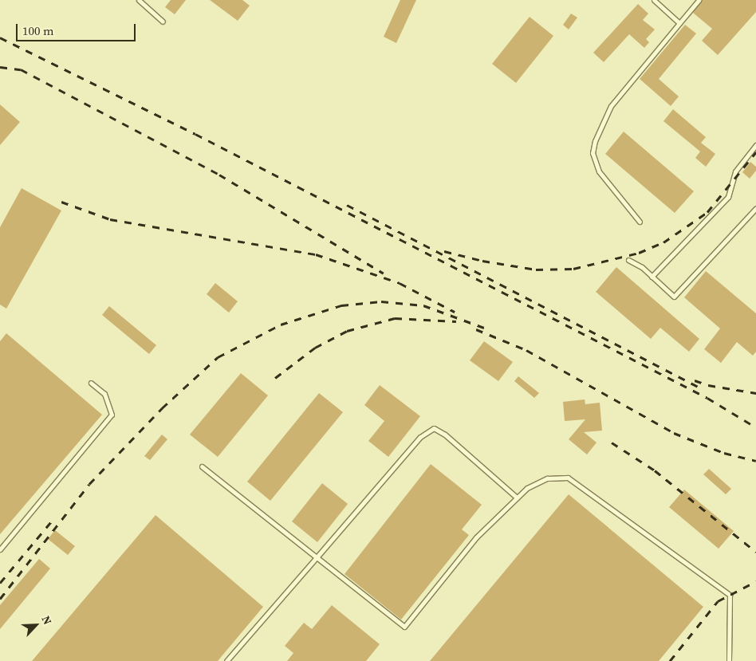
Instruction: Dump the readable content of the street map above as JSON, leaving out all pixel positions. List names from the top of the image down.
{
  "scale_bar": "100 m",
  "north": "top right"
}
